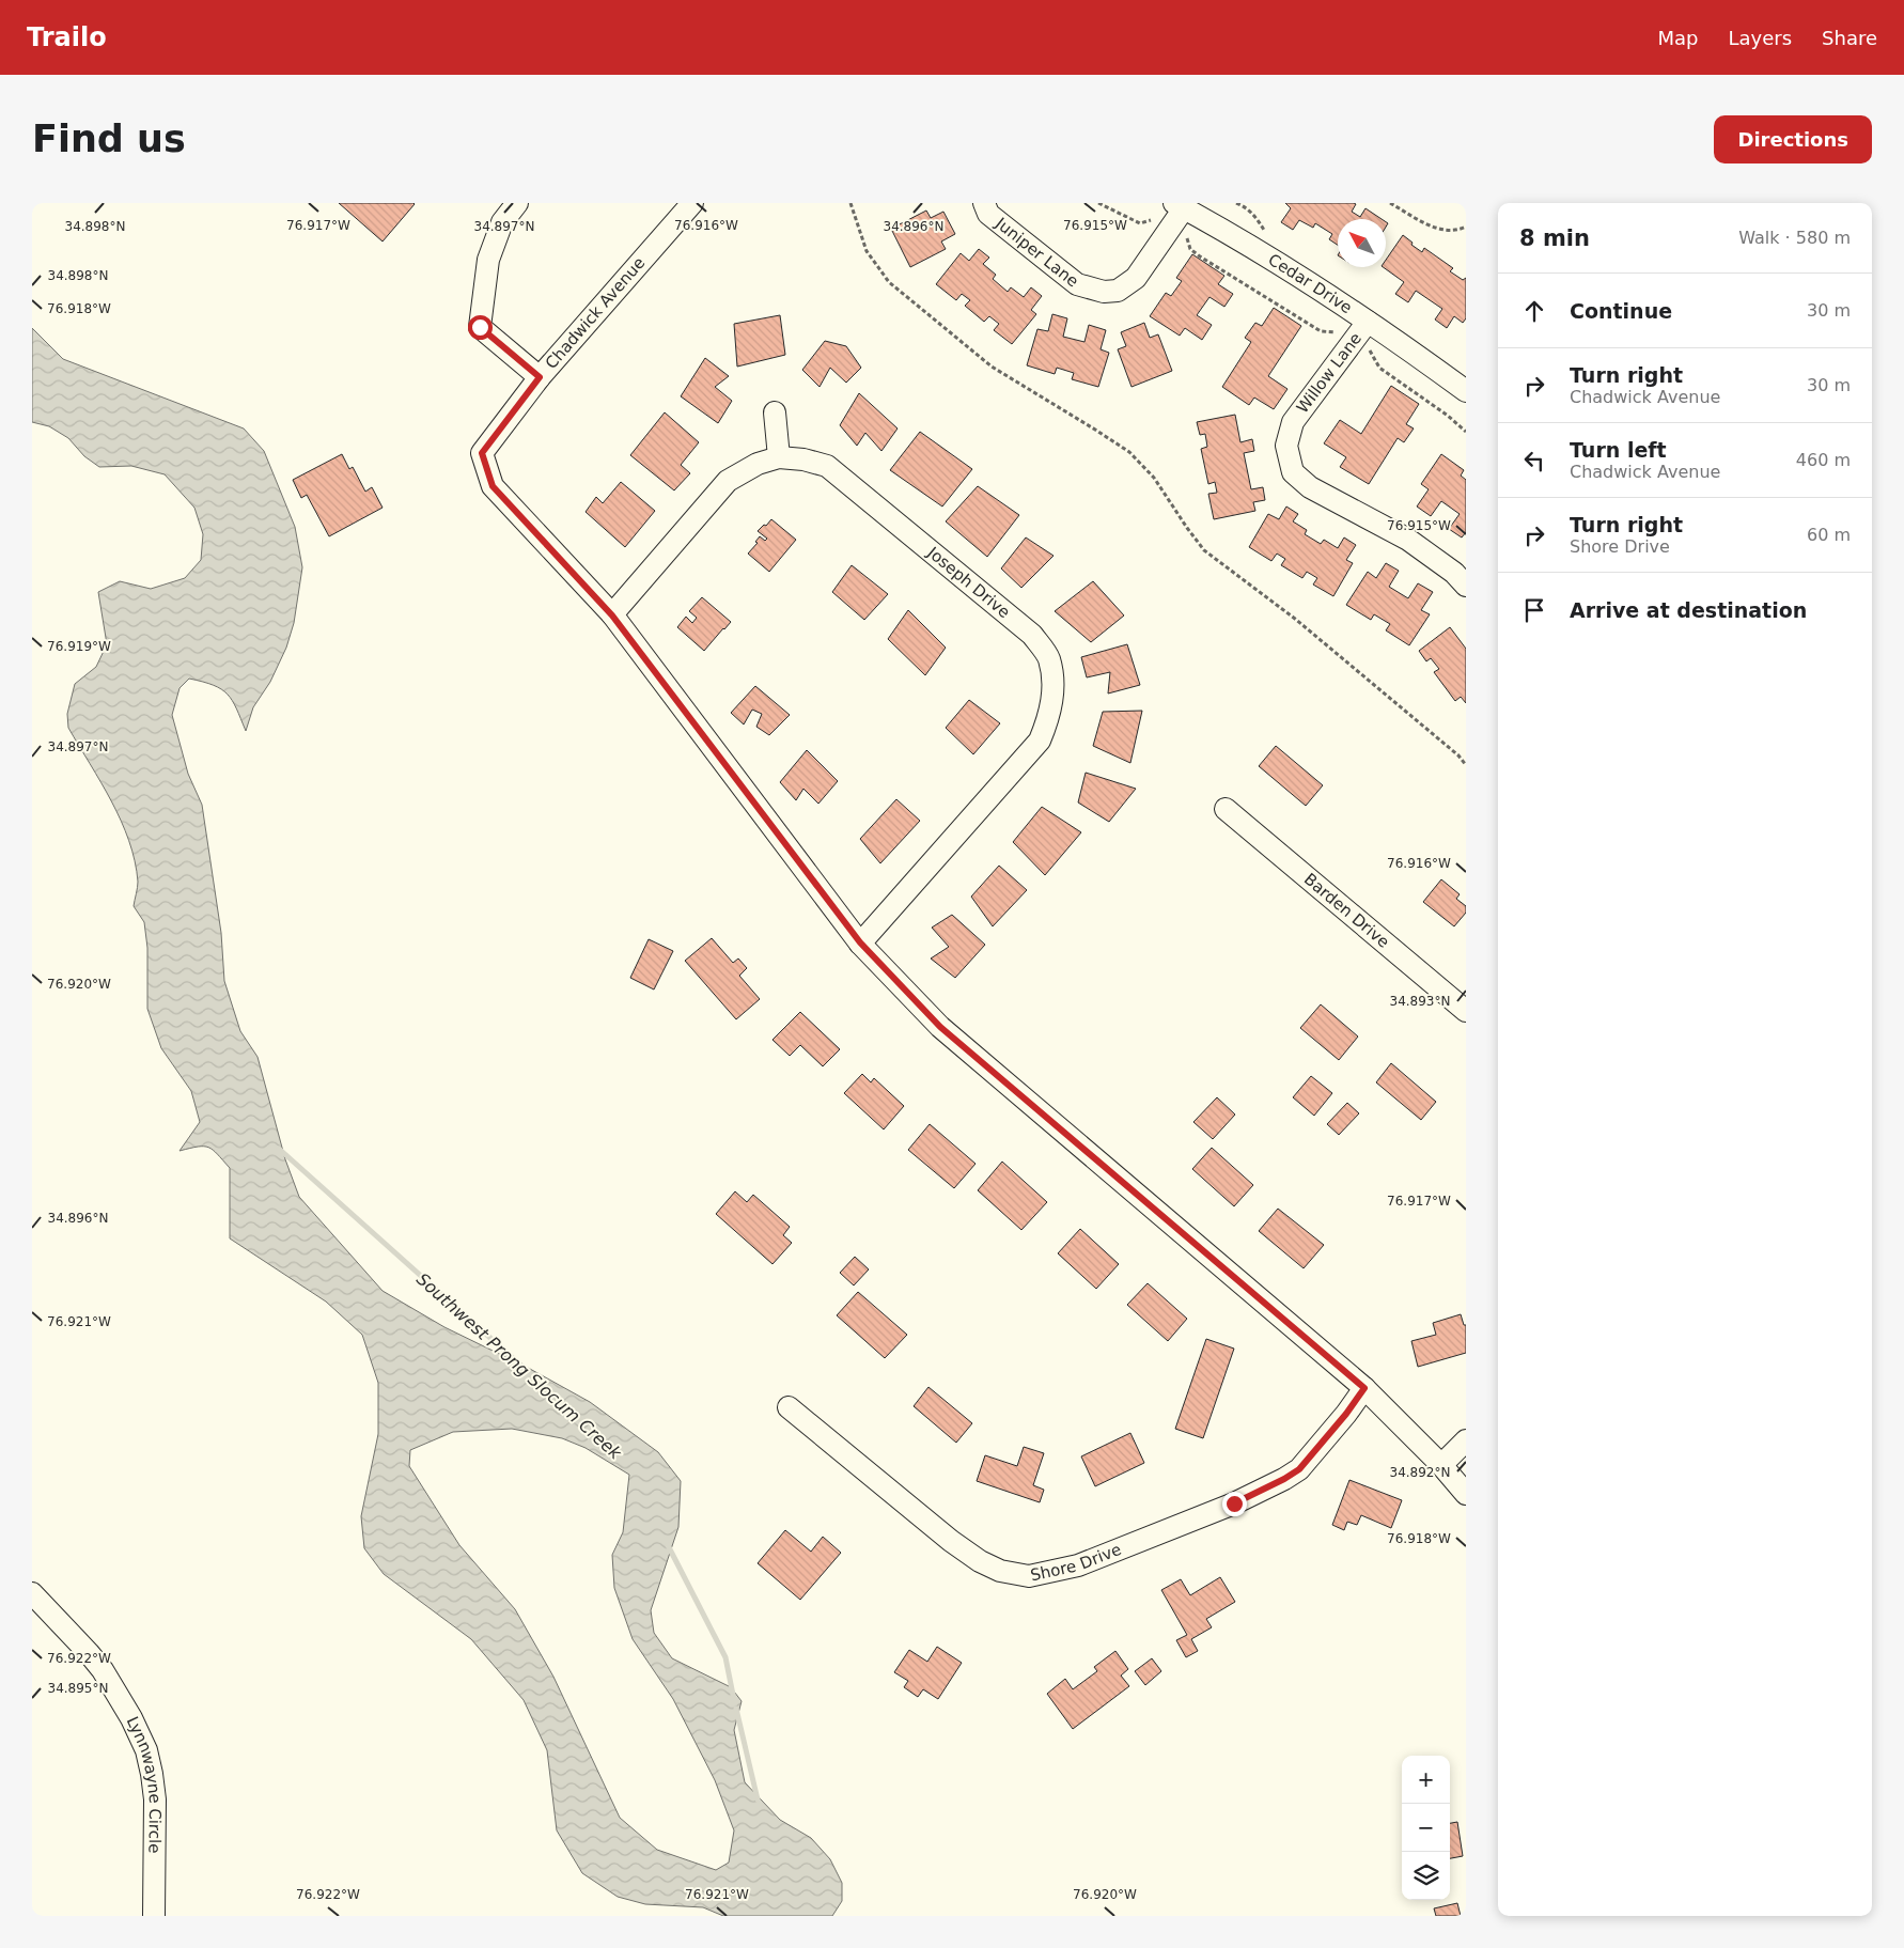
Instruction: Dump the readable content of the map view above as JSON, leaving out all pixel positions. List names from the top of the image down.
{
  "streets": {
    "street": [
      "Juniper Lane",
      "Cedar Drive",
      "Chadwick Avenue",
      "Willow Lane",
      "Joseph Drive",
      "Barden Drive",
      "Shore Drive",
      "Lynnwayne Circle"
    ]
  },
  "crossings": [
    ["Juniper Lane", "Cedar Drive"],
    ["Cedar Drive", "Willow Lane"],
    ["Chadwick Avenue", "Joseph Drive"],
    ["Chadwick Avenue", "Shore Drive"]
  ],
  "water": ["Southwest Prong Slocum Creek"],
  "north": "top left",
  "page": {
    "header": "Trailo",
    "nav": ["Map", "Layers", "Share"],
    "buttons": "Directions",
    "title": "Find us",
    "heading": ["8 min", "Walk · 580 m"],
    "list": [
      ["Continue", "30 m"],
      ["Turn right", "Chadwick Avenue", "30 m"],
      ["Turn left", "Chadwick Avenue", "460 m"],
      ["Turn right", "Shore Drive", "60 m"],
      "Arrive at destination"
    ],
    "map_buttons": ["+", "−"]
  },
  "coordinates": [
    "76.917°W",
    "76.915°W",
    "76.916°W",
    "34.898°N",
    "34.897°N",
    "34.896°N",
    "76.918°W",
    "76.919°W",
    "76.920°W",
    "34.893°N",
    "76.921°W",
    "34.892°N",
    "76.922°W",
    "34.895°N"
  ]
}
